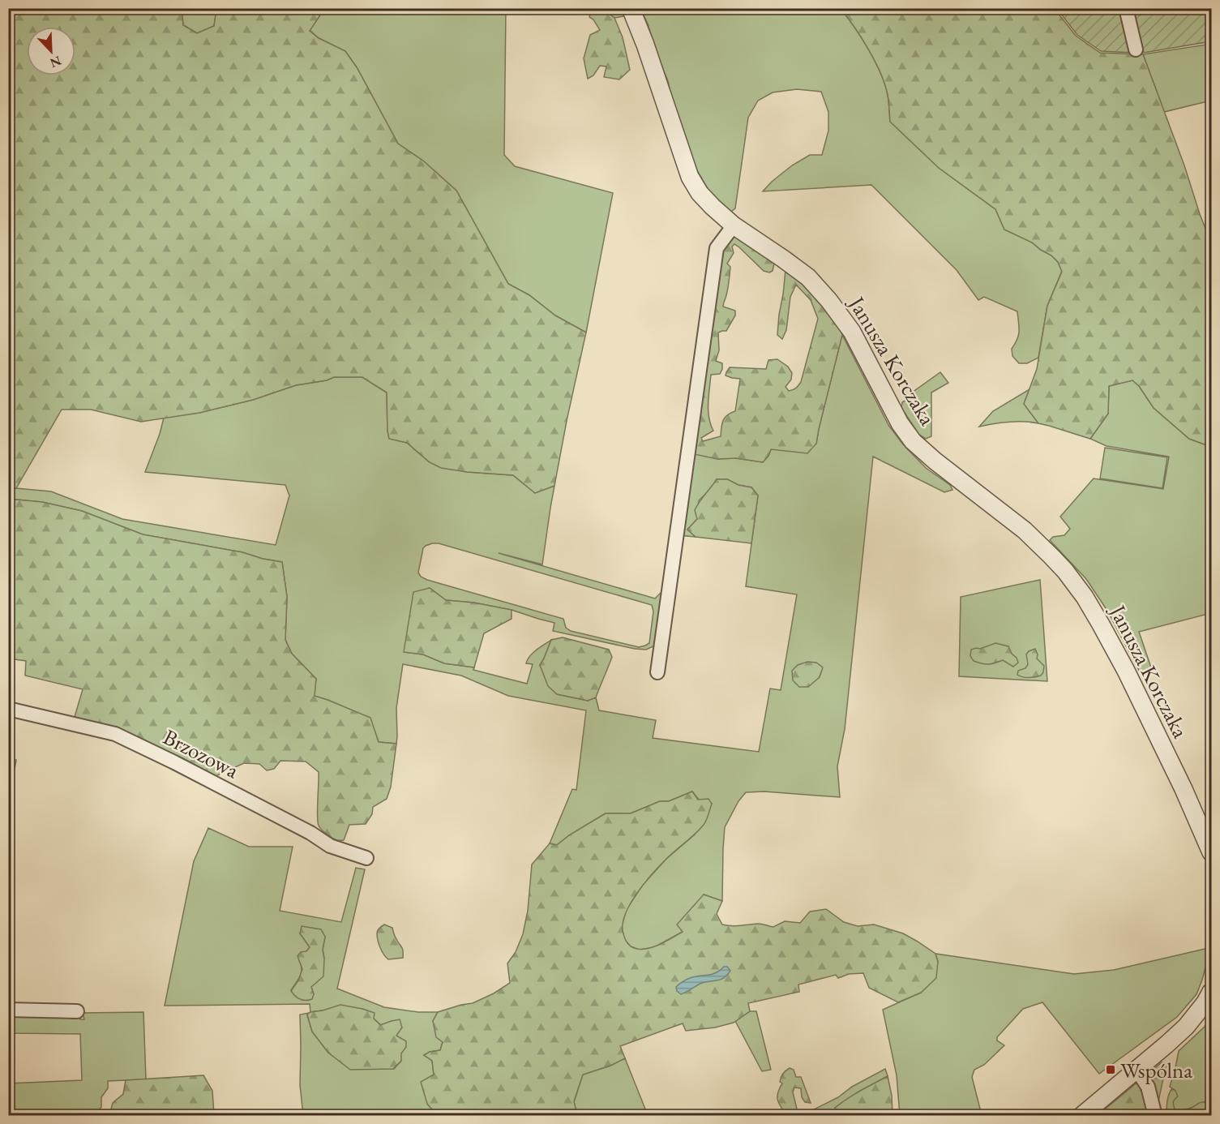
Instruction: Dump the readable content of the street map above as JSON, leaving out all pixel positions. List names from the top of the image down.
{
  "streets": {
    "street": ["Janusza Korczaka", "Brzozowa"]
  },
  "places": {
    "transit": ["Wspólna"]
  },
  "north": "bottom right"
}
